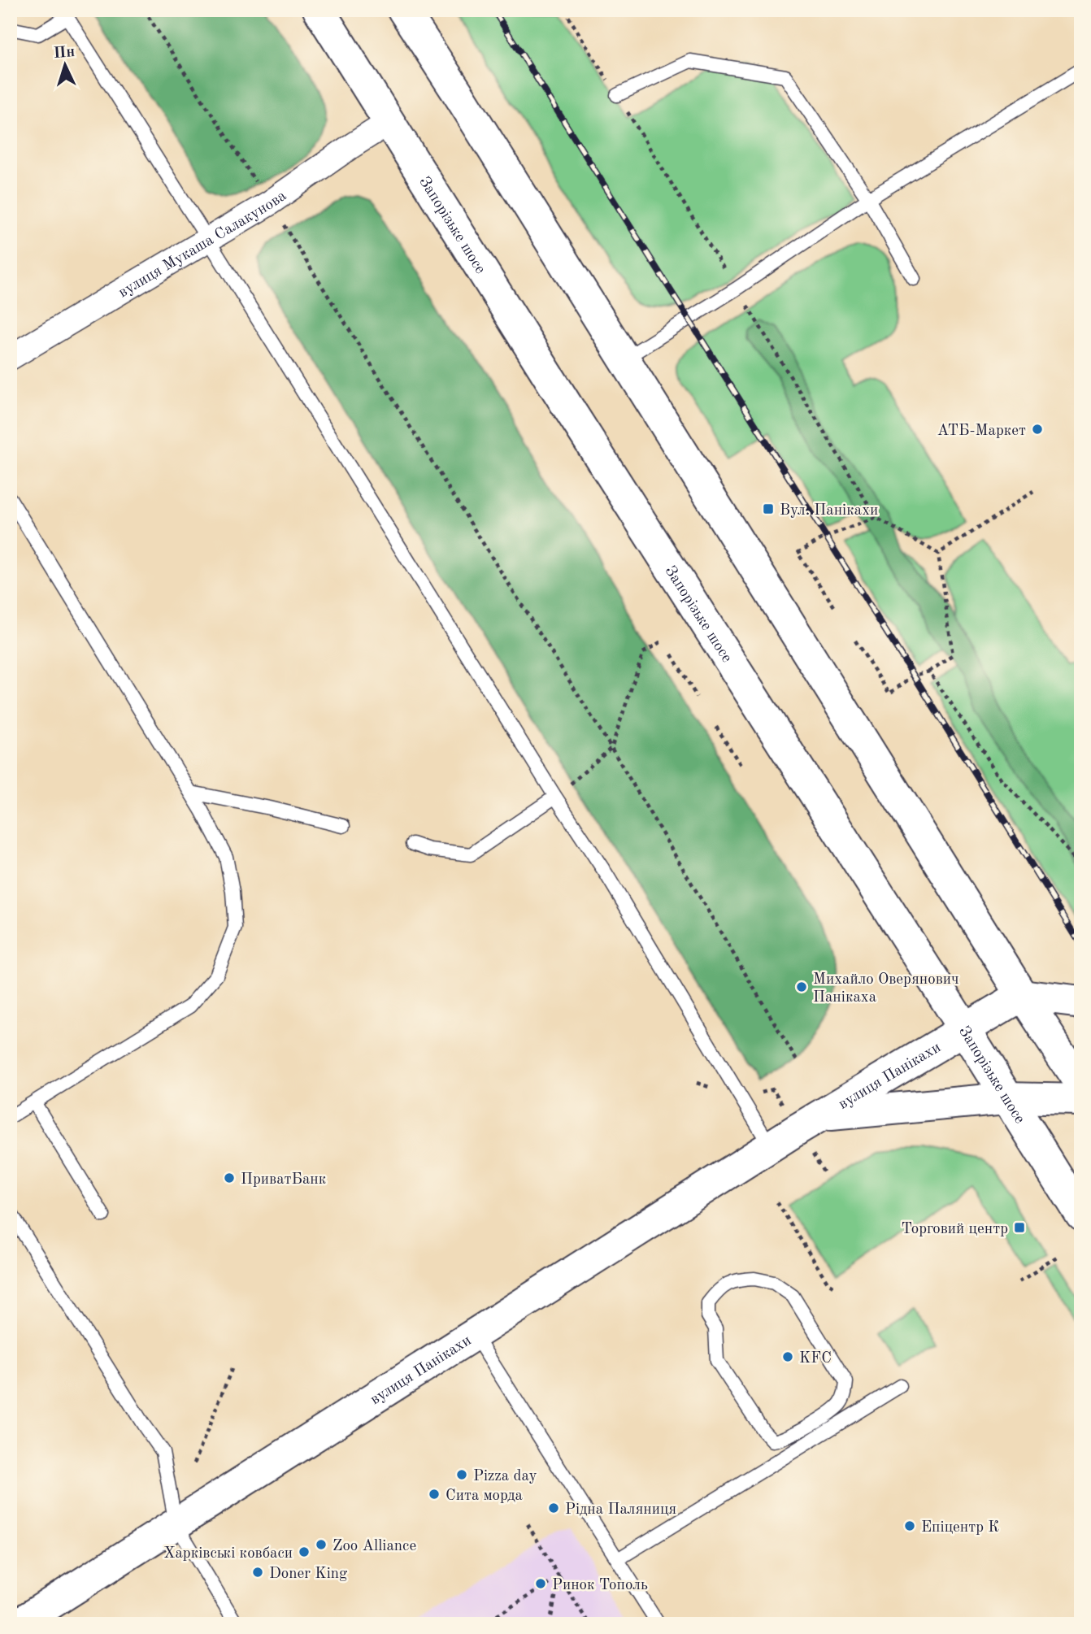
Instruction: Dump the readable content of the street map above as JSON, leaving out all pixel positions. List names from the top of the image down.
{
  "streets": {
    "main road": ["Запорізьке шосе", "вулиця Панікахи"],
    "street": ["вулиця Мукаша Салакунова"]
  },
  "crossings": [
    ["Запорізьке шосе", "вулиця Мукаша Салакунова"],
    ["Запорізьке шосе", "вулиця Панікахи"]
  ],
  "places": {
    "other": [
      "АТБ-Маркет",
      "Михайло Оверянович Панікаха",
      "ПриватБанк",
      "KFC",
      "Pizza day",
      "Сита морда",
      "Рідна Паляниця",
      "Епіцентр К",
      "Zoo Alliance",
      "Харківські ковбаси",
      "Doner King",
      "Ринок Тополь"
    ],
    "transit": ["Вул. Панікахи", "Торговий центр"]
  },
  "north": "top"
}
